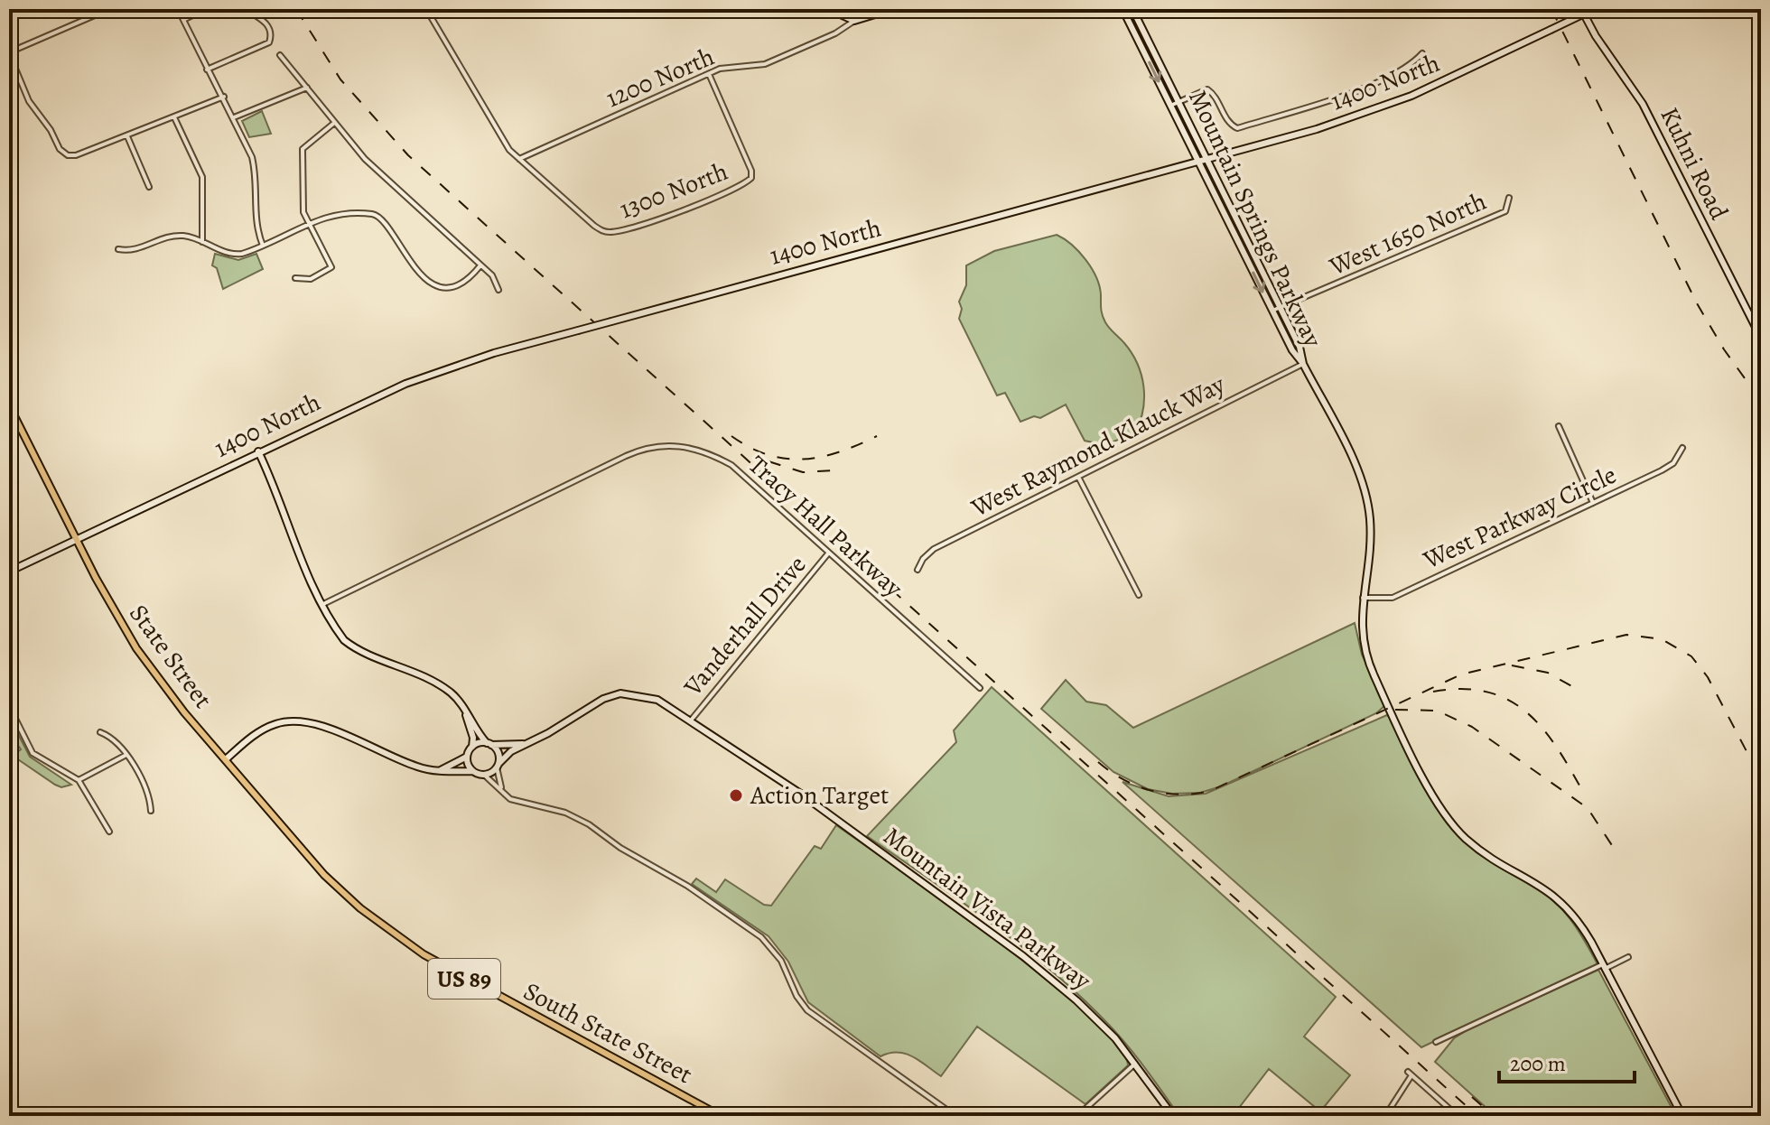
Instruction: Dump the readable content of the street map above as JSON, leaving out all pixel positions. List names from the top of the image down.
{
  "streets": {
    "main road": ["State Street", "US 89", "South State Street"],
    "street": [
      "1200 North",
      "1400 North",
      "Kuhni Road",
      "1300 North",
      "Mountain Springs Parkway",
      "West 1650 North",
      "West Raymond Klauck Way",
      "West Parkway Circle",
      "Tracy Hall Parkway",
      "Vanderhall Drive",
      "Mountain Vista Parkway"
    ]
  },
  "crossings": [
    ["1200 North", "1300 North"],
    ["1400 North", "Mountain Springs Parkway"],
    ["1400 North", "State Street"],
    ["1400 North", "US 89"],
    ["Mountain Springs Parkway", "West 1650 North"],
    ["Mountain Springs Parkway", "West Raymond Klauck Way"],
    ["Tracy Hall Parkway", "Vanderhall Drive"],
    ["Vanderhall Drive", "Mountain Vista Parkway"],
    ["State Street", "US 89"],
    ["State Street", "South State Street"]
  ],
  "places": ["Action Target"],
  "scale_bar": "200 m"
}
